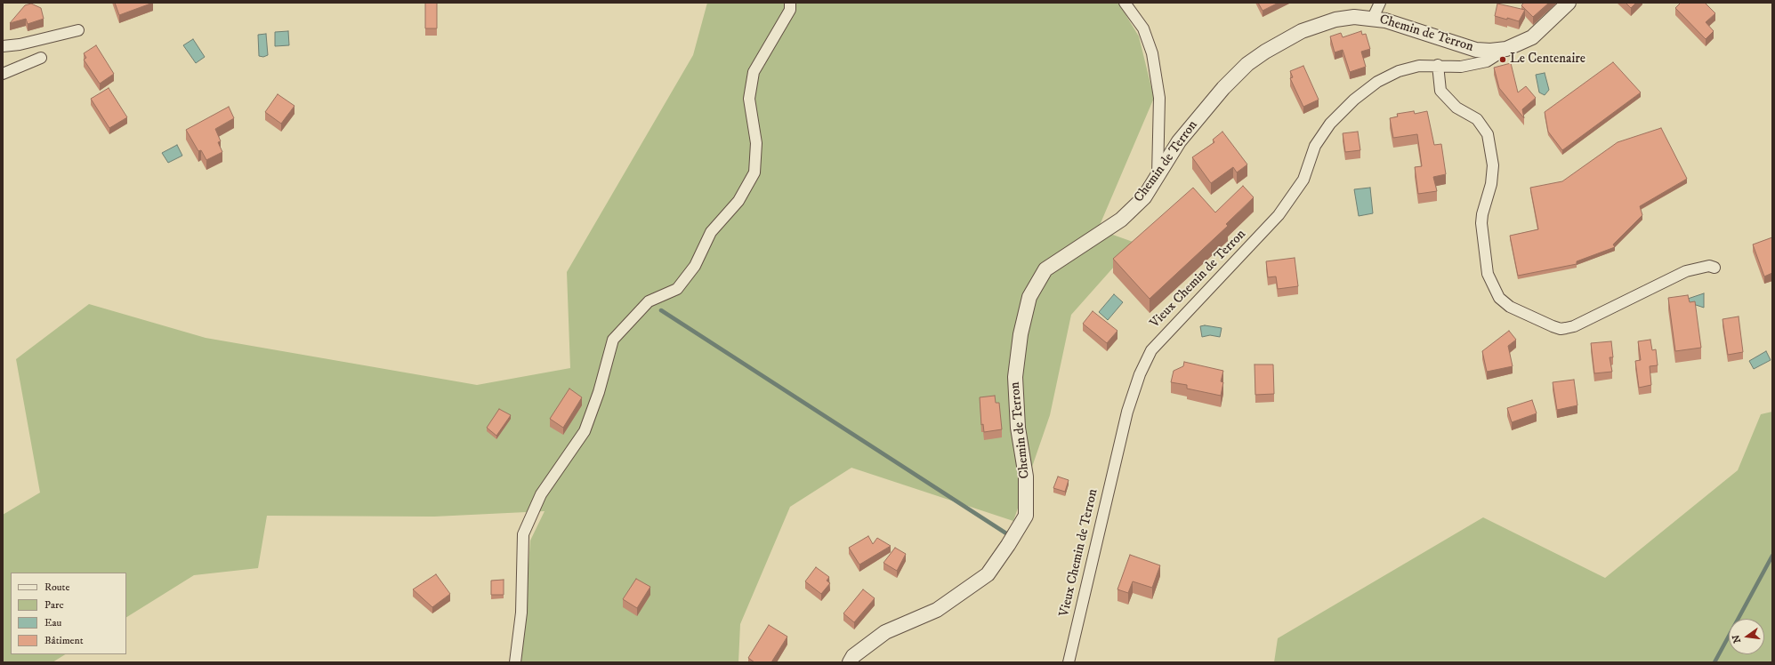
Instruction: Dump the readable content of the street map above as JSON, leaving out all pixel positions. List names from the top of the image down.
{
  "streets": {
    "street": ["Chemin de Terron", "Vieux Chemin de Terron"]
  },
  "crossings": [
    ["Chemin de Terron", "Vieux Chemin de Terron"]
  ],
  "places": ["Le Centenaire"],
  "legend": [
    "Route",
    "Parc",
    "Eau",
    "Bâtiment"
  ],
  "north": "left"
}
